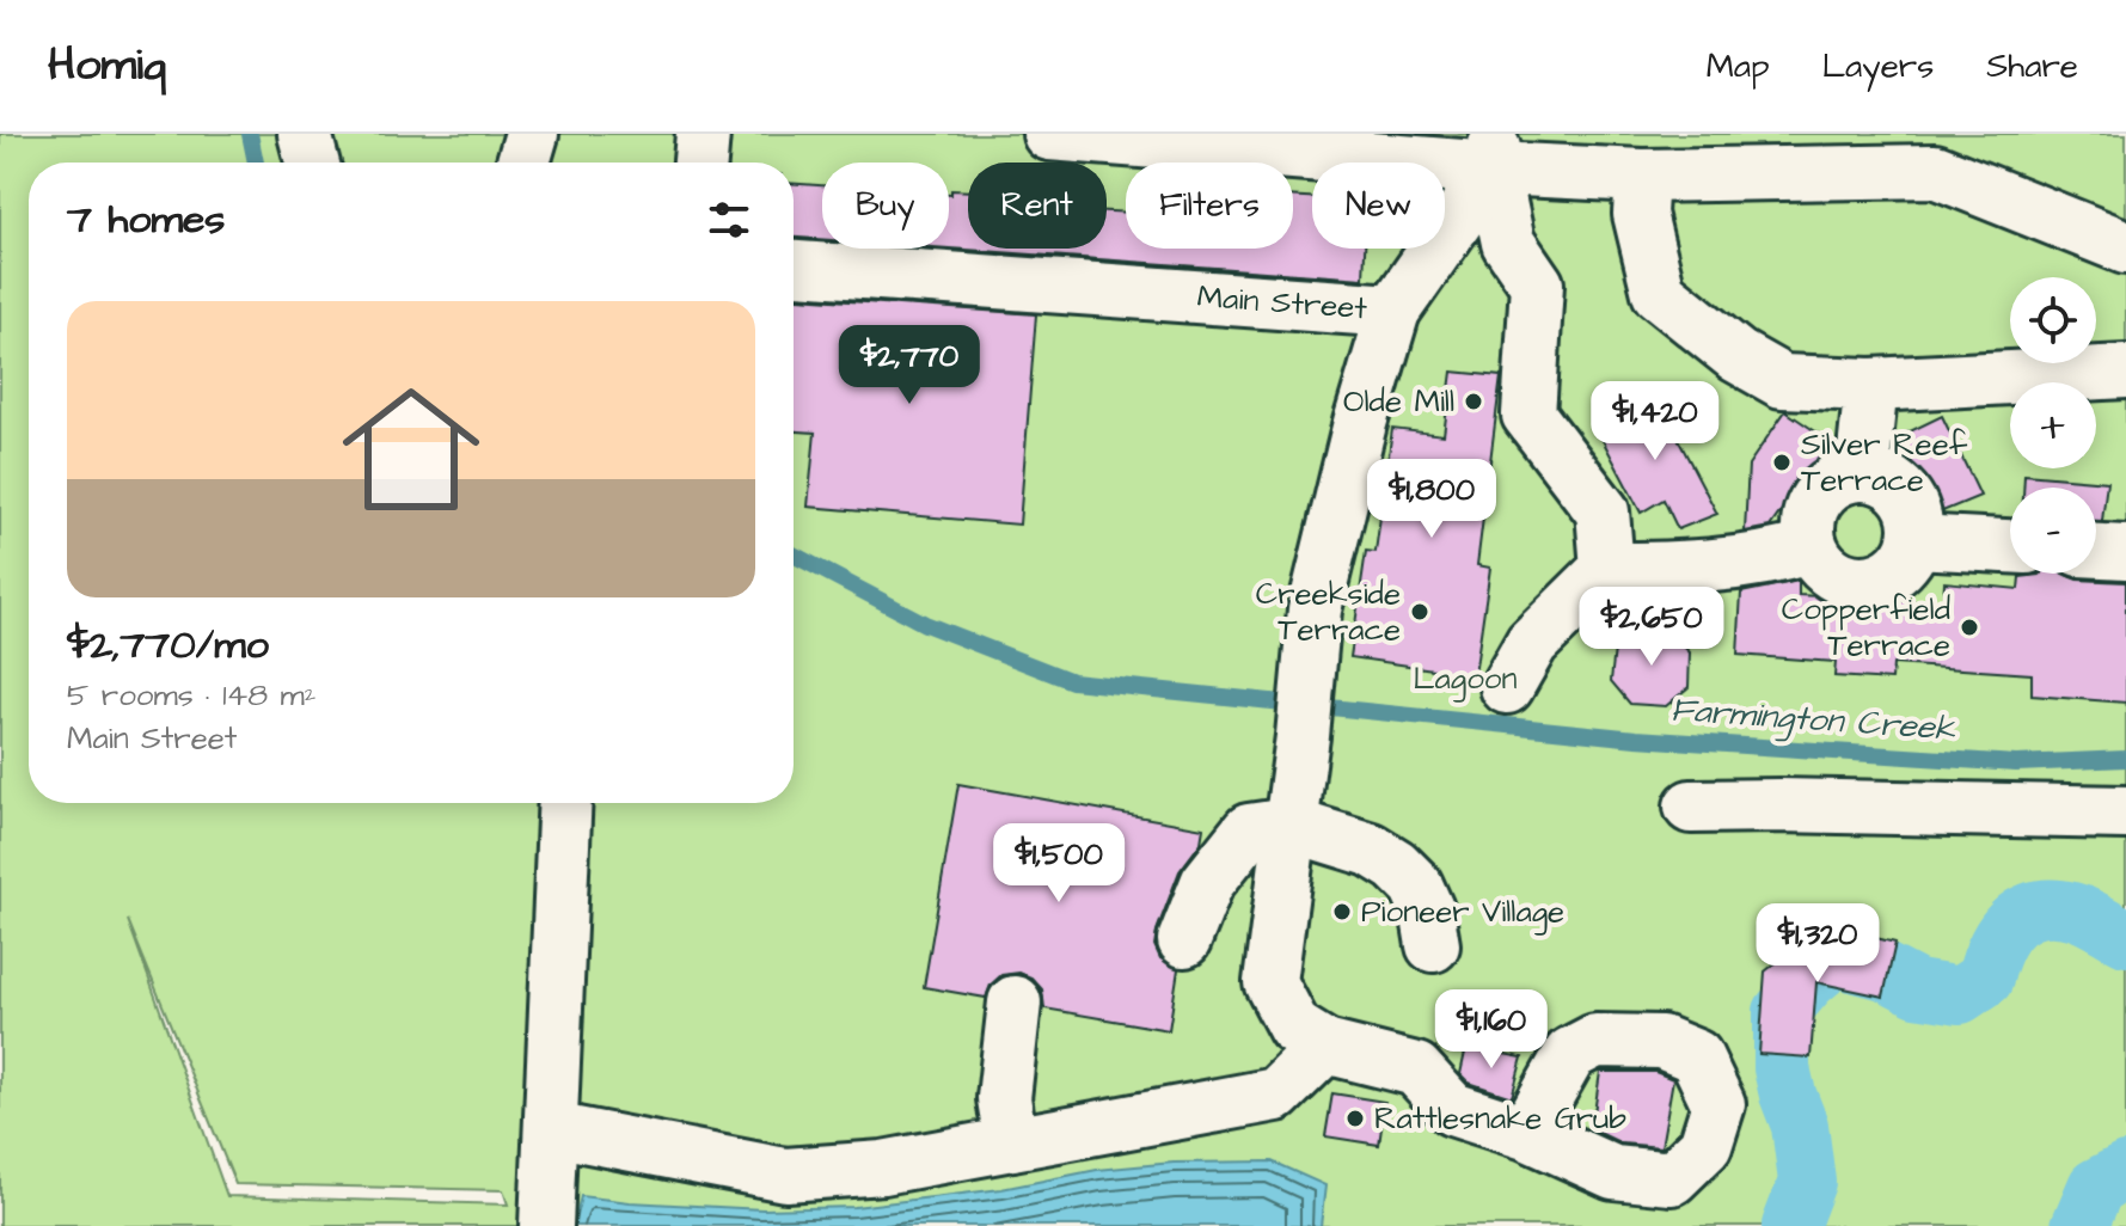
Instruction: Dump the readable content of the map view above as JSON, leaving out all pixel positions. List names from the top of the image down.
{
  "streets": {
    "street": ["Main Street"]
  },
  "water": ["Farmington Creek"],
  "parks": ["Lagoon"],
  "places": [
    "Olde Mill",
    "Silver Reef Terrace",
    "Creekside Terrace",
    "Copperfield Terrace",
    "Pioneer Village",
    "Rattlesnake Grub"
  ],
  "page": {
    "header": "Homiq",
    "nav": ["Map", "Layers", "Share"],
    "chip": [
      "Buy",
      "Rent",
      "Filters",
      "New"
    ],
    "heading": "7 homes",
    "map_buttons": ["+", "−"],
    "list": [
      {
        "name": "$2,770/mo",
        "note": "5 rooms · 148 m² · Main Street"
      }
    ],
    "price": [
      "$2,770",
      "$1,420",
      "$1,800",
      "$2,650",
      "$1,500",
      "$1,320",
      "$1,160"
    ]
  }
}
